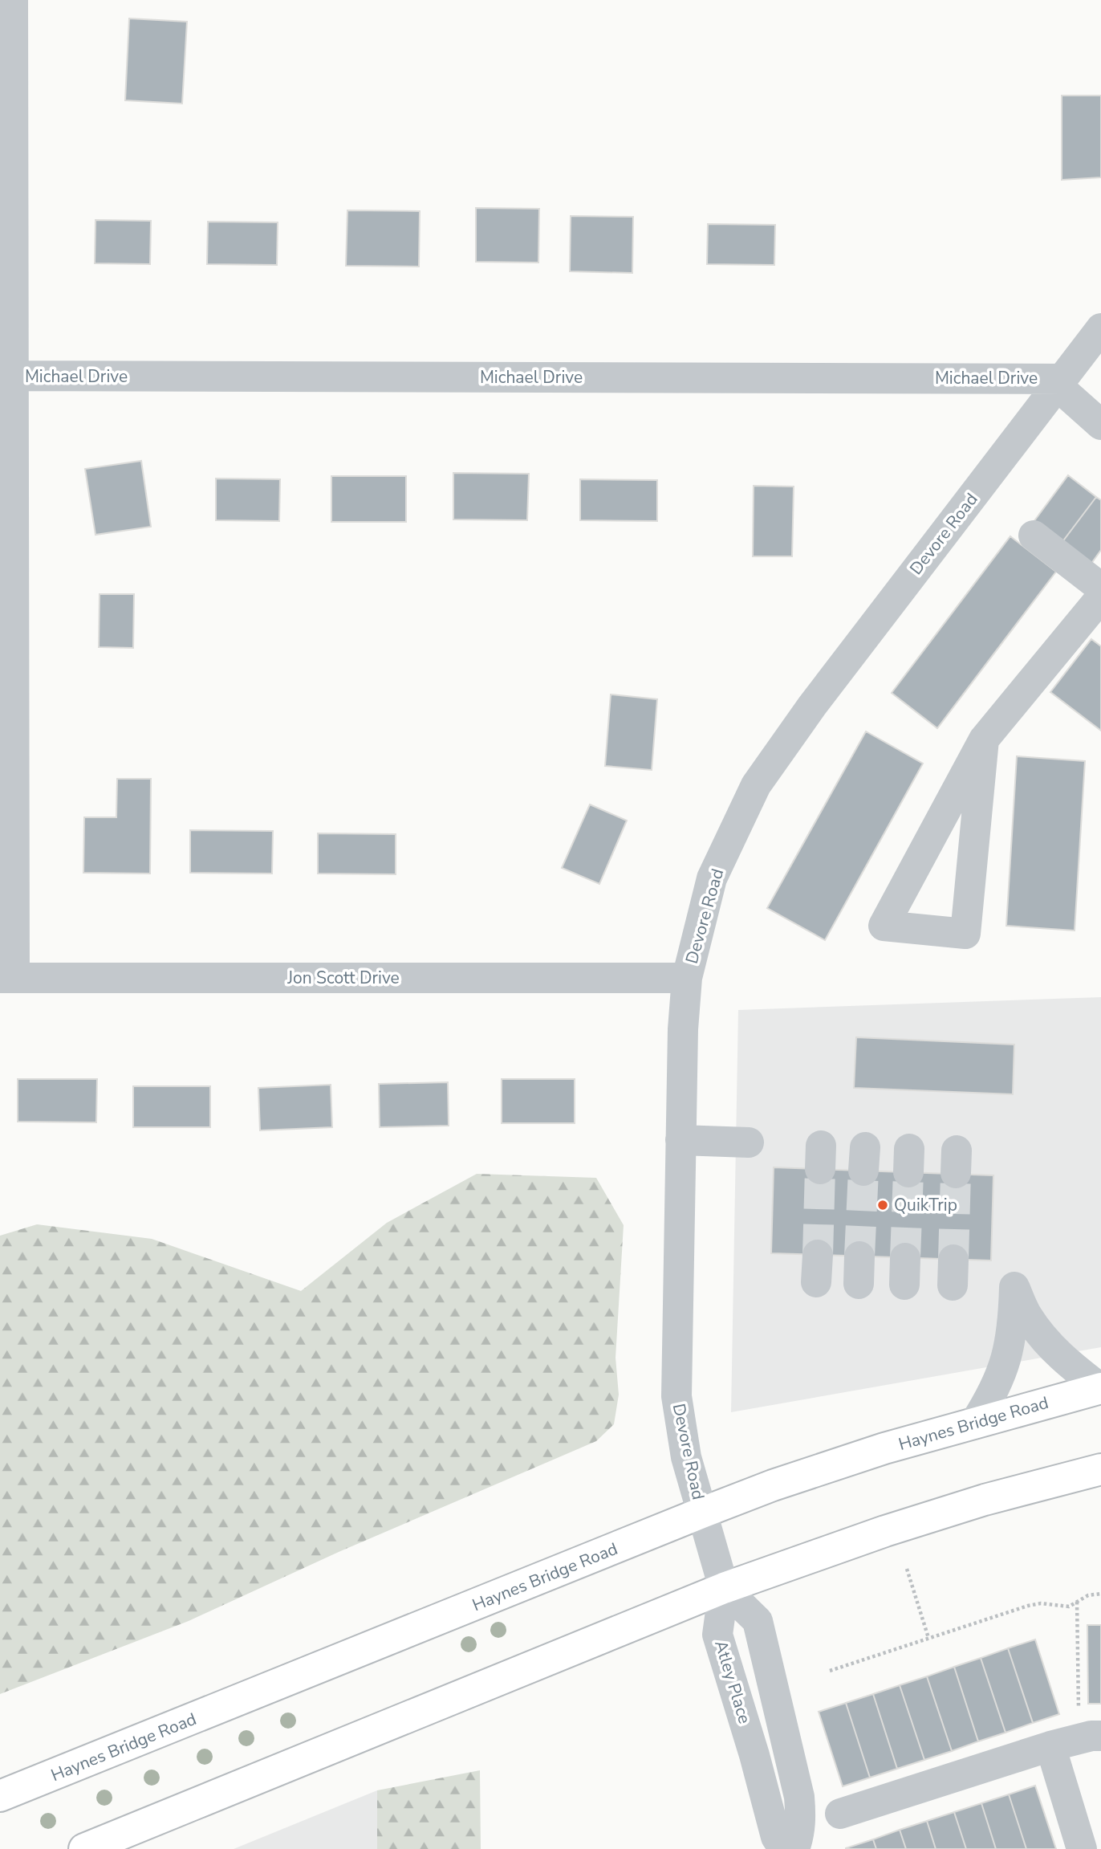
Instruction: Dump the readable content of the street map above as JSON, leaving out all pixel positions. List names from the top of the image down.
{
  "streets": {
    "main road": ["Haynes Bridge Road"],
    "street": [
      "Michael Drive",
      "Devore Road",
      "Jon Scott Drive",
      "Atley Place"
    ]
  },
  "crossings": [
    ["Michael Drive", "Devore Road"],
    ["Devore Road", "Jon Scott Drive"],
    ["Devore Road", "Haynes Bridge Road"],
    ["Devore Road", "Atley Place"]
  ],
  "places": ["QuikTrip"]
}
